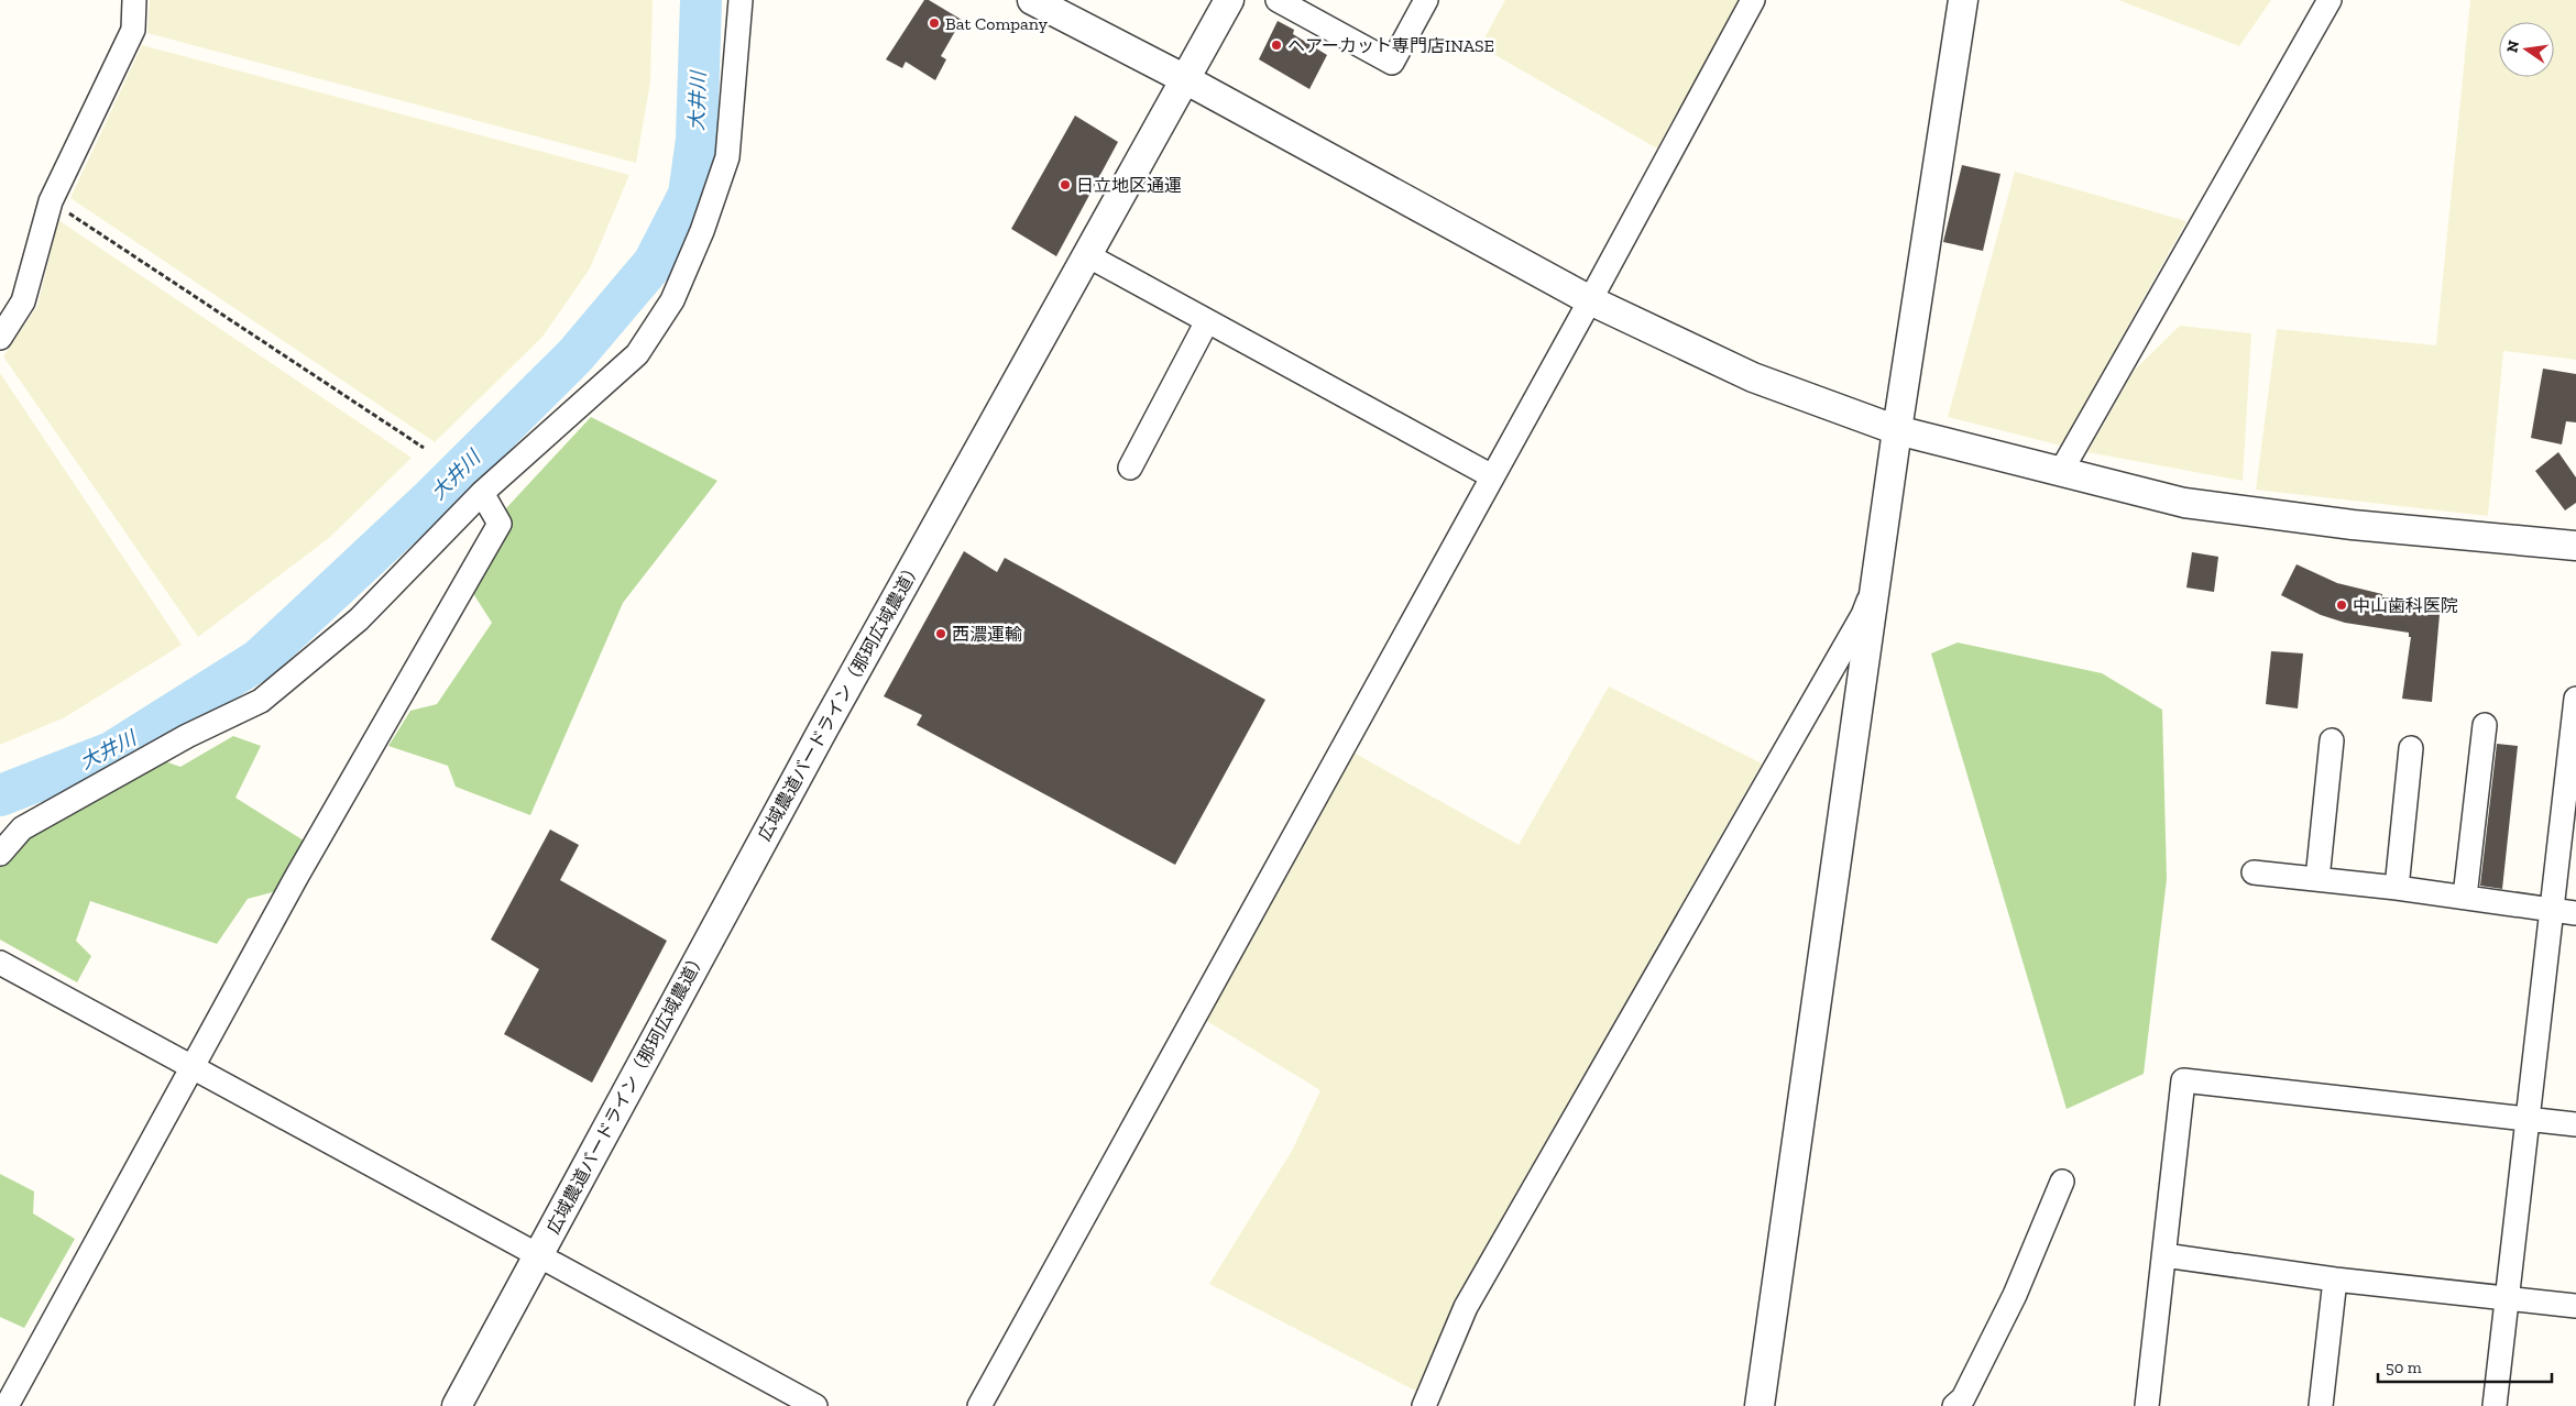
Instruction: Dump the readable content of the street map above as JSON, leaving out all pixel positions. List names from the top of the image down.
{
  "streets": {
    "street": ["広域農道バードライン（那珂広域農道）"]
  },
  "water": ["大井川"],
  "places": [
    "Bat Company",
    "ヘアーカット専門店INASE",
    "日立地区通運",
    "中山歯科医院",
    "西濃運輸"
  ],
  "scale_bar": "50 m",
  "north": "left"
}
